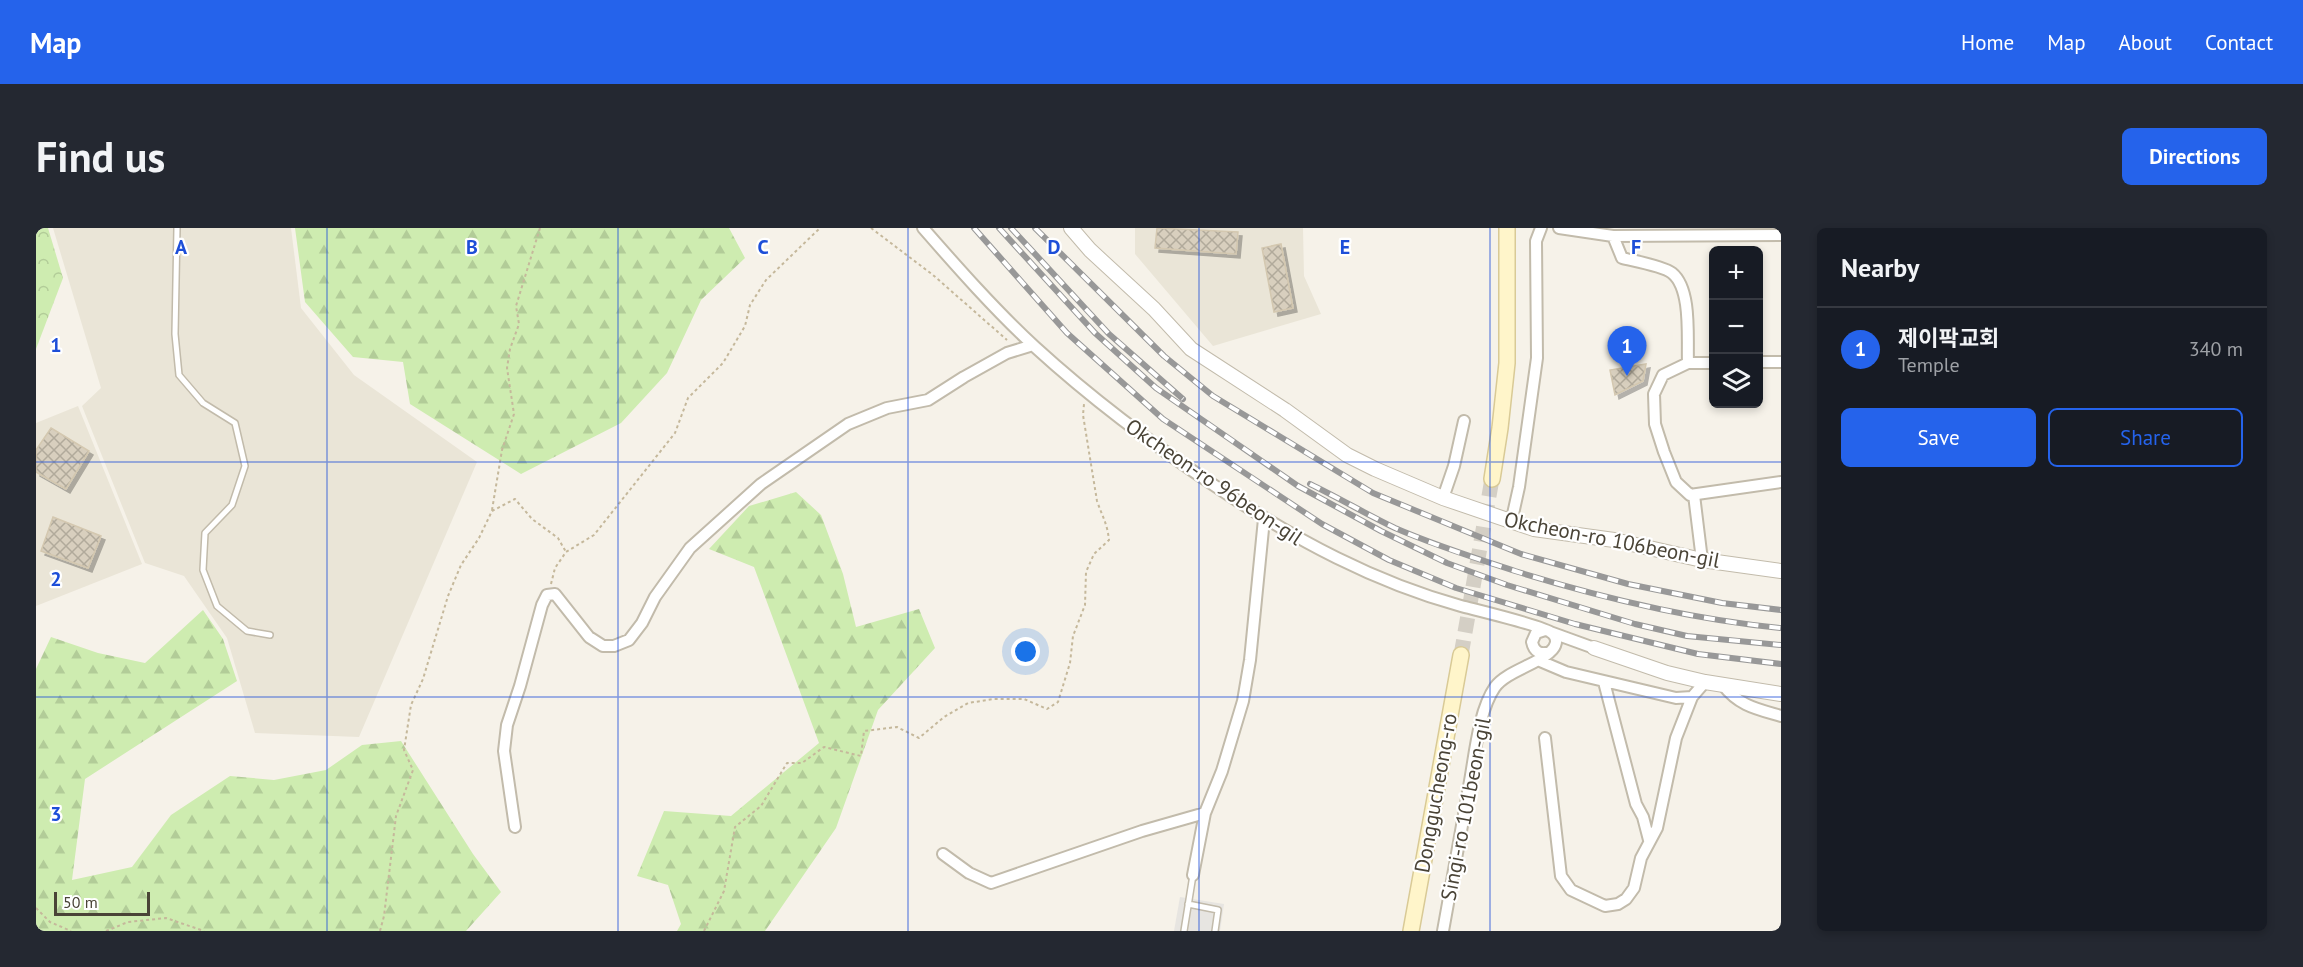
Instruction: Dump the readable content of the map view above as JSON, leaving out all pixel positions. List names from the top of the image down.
{
  "streets": {
    "main road": ["Donggucheong-ro"],
    "street": ["Okcheon-ro 96beon-gil", "Okcheon-ro 106beon-gil", "Singi-ro 101beon-gil"]
  },
  "crossings": [
    ["Okcheon-ro 96beon-gil", "Singi-ro 101beon-gil"]
  ],
  "scale_bar": "50 m",
  "page": {
    "header": "Map",
    "nav": [
      "Home",
      "Map",
      "About",
      "Contact"
    ],
    "buttons": [
      "Directions",
      ["Save", "Share"]
    ],
    "title": "Find us",
    "heading": "Nearby",
    "map_buttons": ["+", "−"],
    "list": [
      {
        "mark": "1",
        "name": "제이팍교회",
        "note": "Temple",
        "value": "340 m"
      }
    ],
    "pins": "1",
    "scale": "50 m"
  },
  "grid": {
    "columns": [
      "A",
      "B",
      "C",
      "D",
      "E",
      "F"
    ],
    "rows": ["1", "2", "3"]
  }
}
